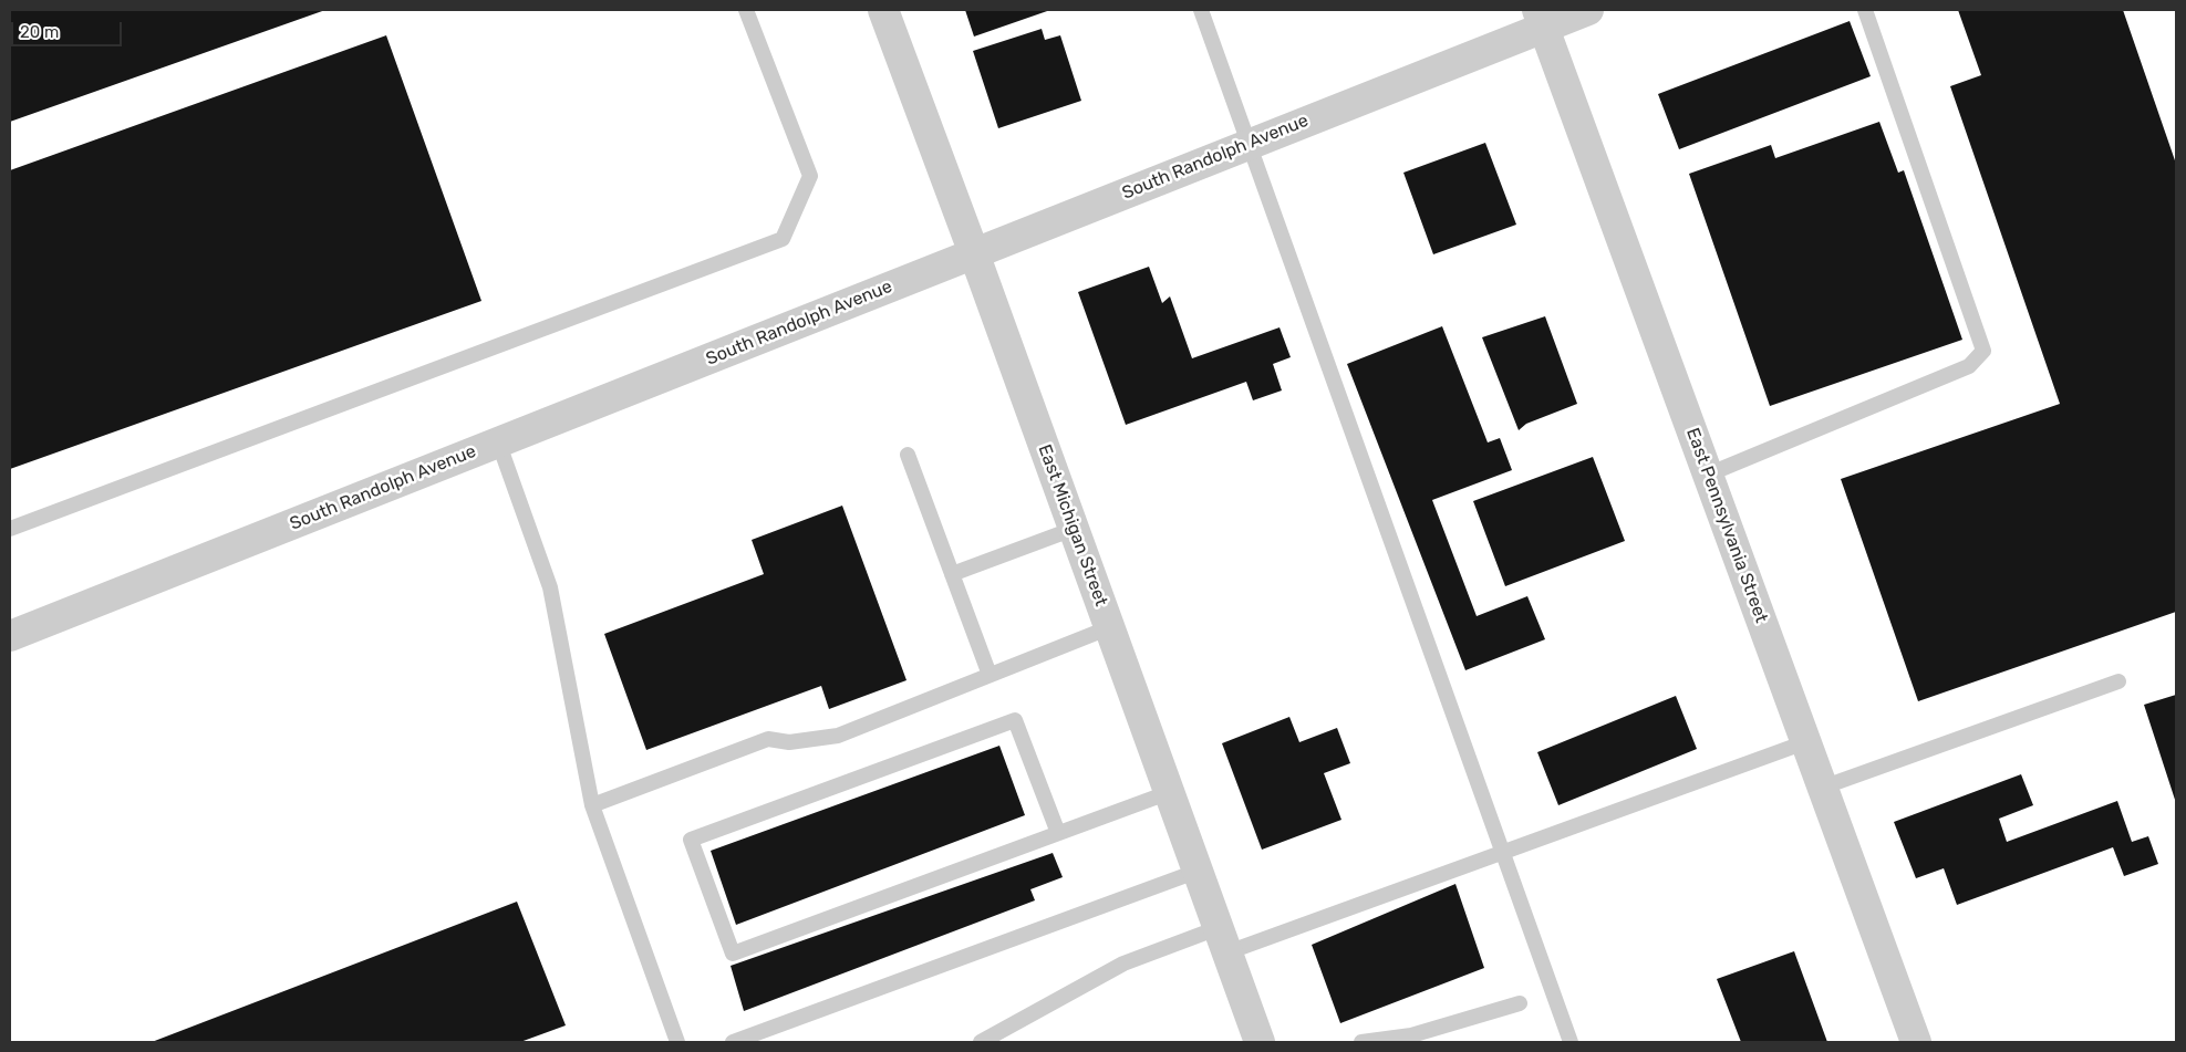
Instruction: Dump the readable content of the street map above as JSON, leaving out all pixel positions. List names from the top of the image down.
{
  "streets": {
    "street": ["South Randolph Avenue", "East Michigan Street", "East Pennsylvania Street"]
  },
  "crossings": [
    ["South Randolph Avenue", "East Michigan Street"],
    ["South Randolph Avenue", "East Pennsylvania Street"]
  ],
  "scale_bar": "20 m"
}
